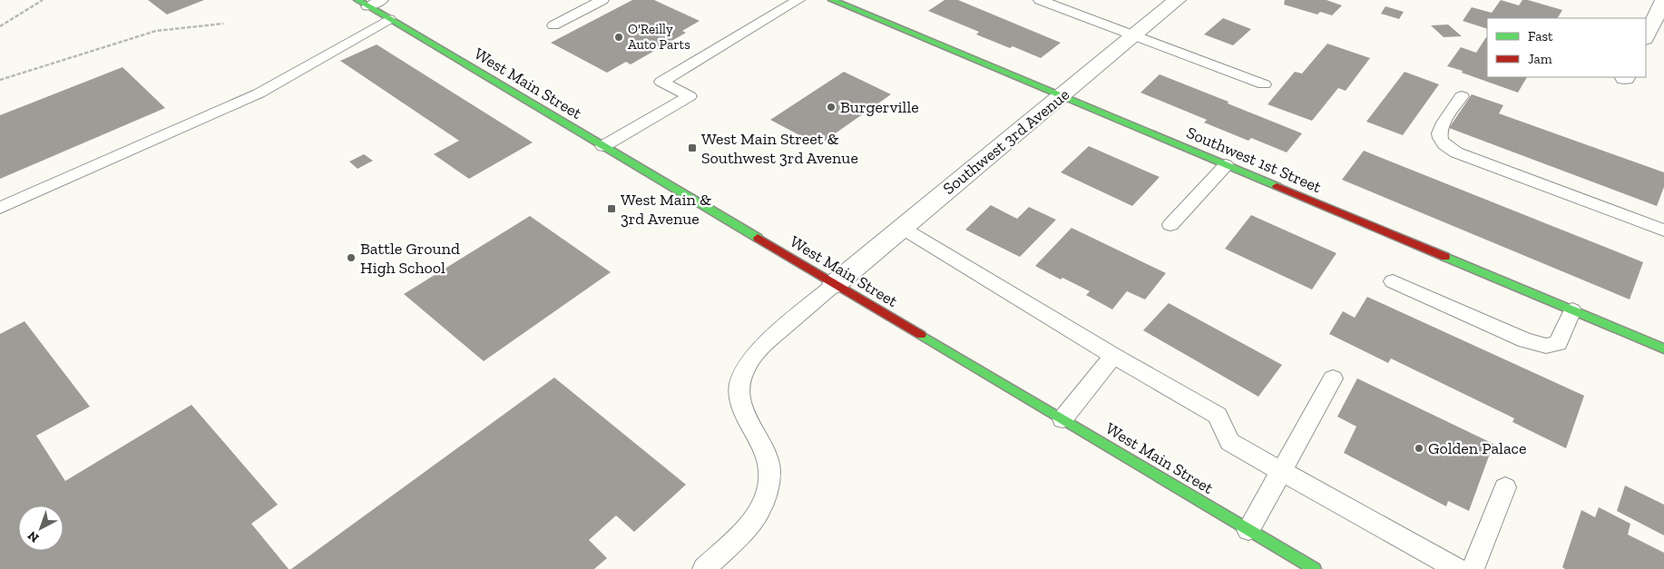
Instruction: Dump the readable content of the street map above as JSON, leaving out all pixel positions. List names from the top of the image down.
{
  "streets": {
    "main road": ["West Main Street", "Southwest 1st Street"],
    "street": ["Southwest 3rd Avenue"]
  },
  "crossings": [
    ["West Main Street", "Southwest 3rd Avenue"],
    ["Southwest 3rd Avenue", "Southwest 1st Street"]
  ],
  "places": {
    "other": [
      "O'Reilly Auto Parts",
      "Burgerville",
      "Battle Ground High School",
      "Golden Palace"
    ],
    "transit": ["West Main Street & Southwest 3rd Avenue", "West Main & 3rd Avenue"]
  },
  "legend": ["Fast", "Jam"],
  "north": "bottom left"
}
